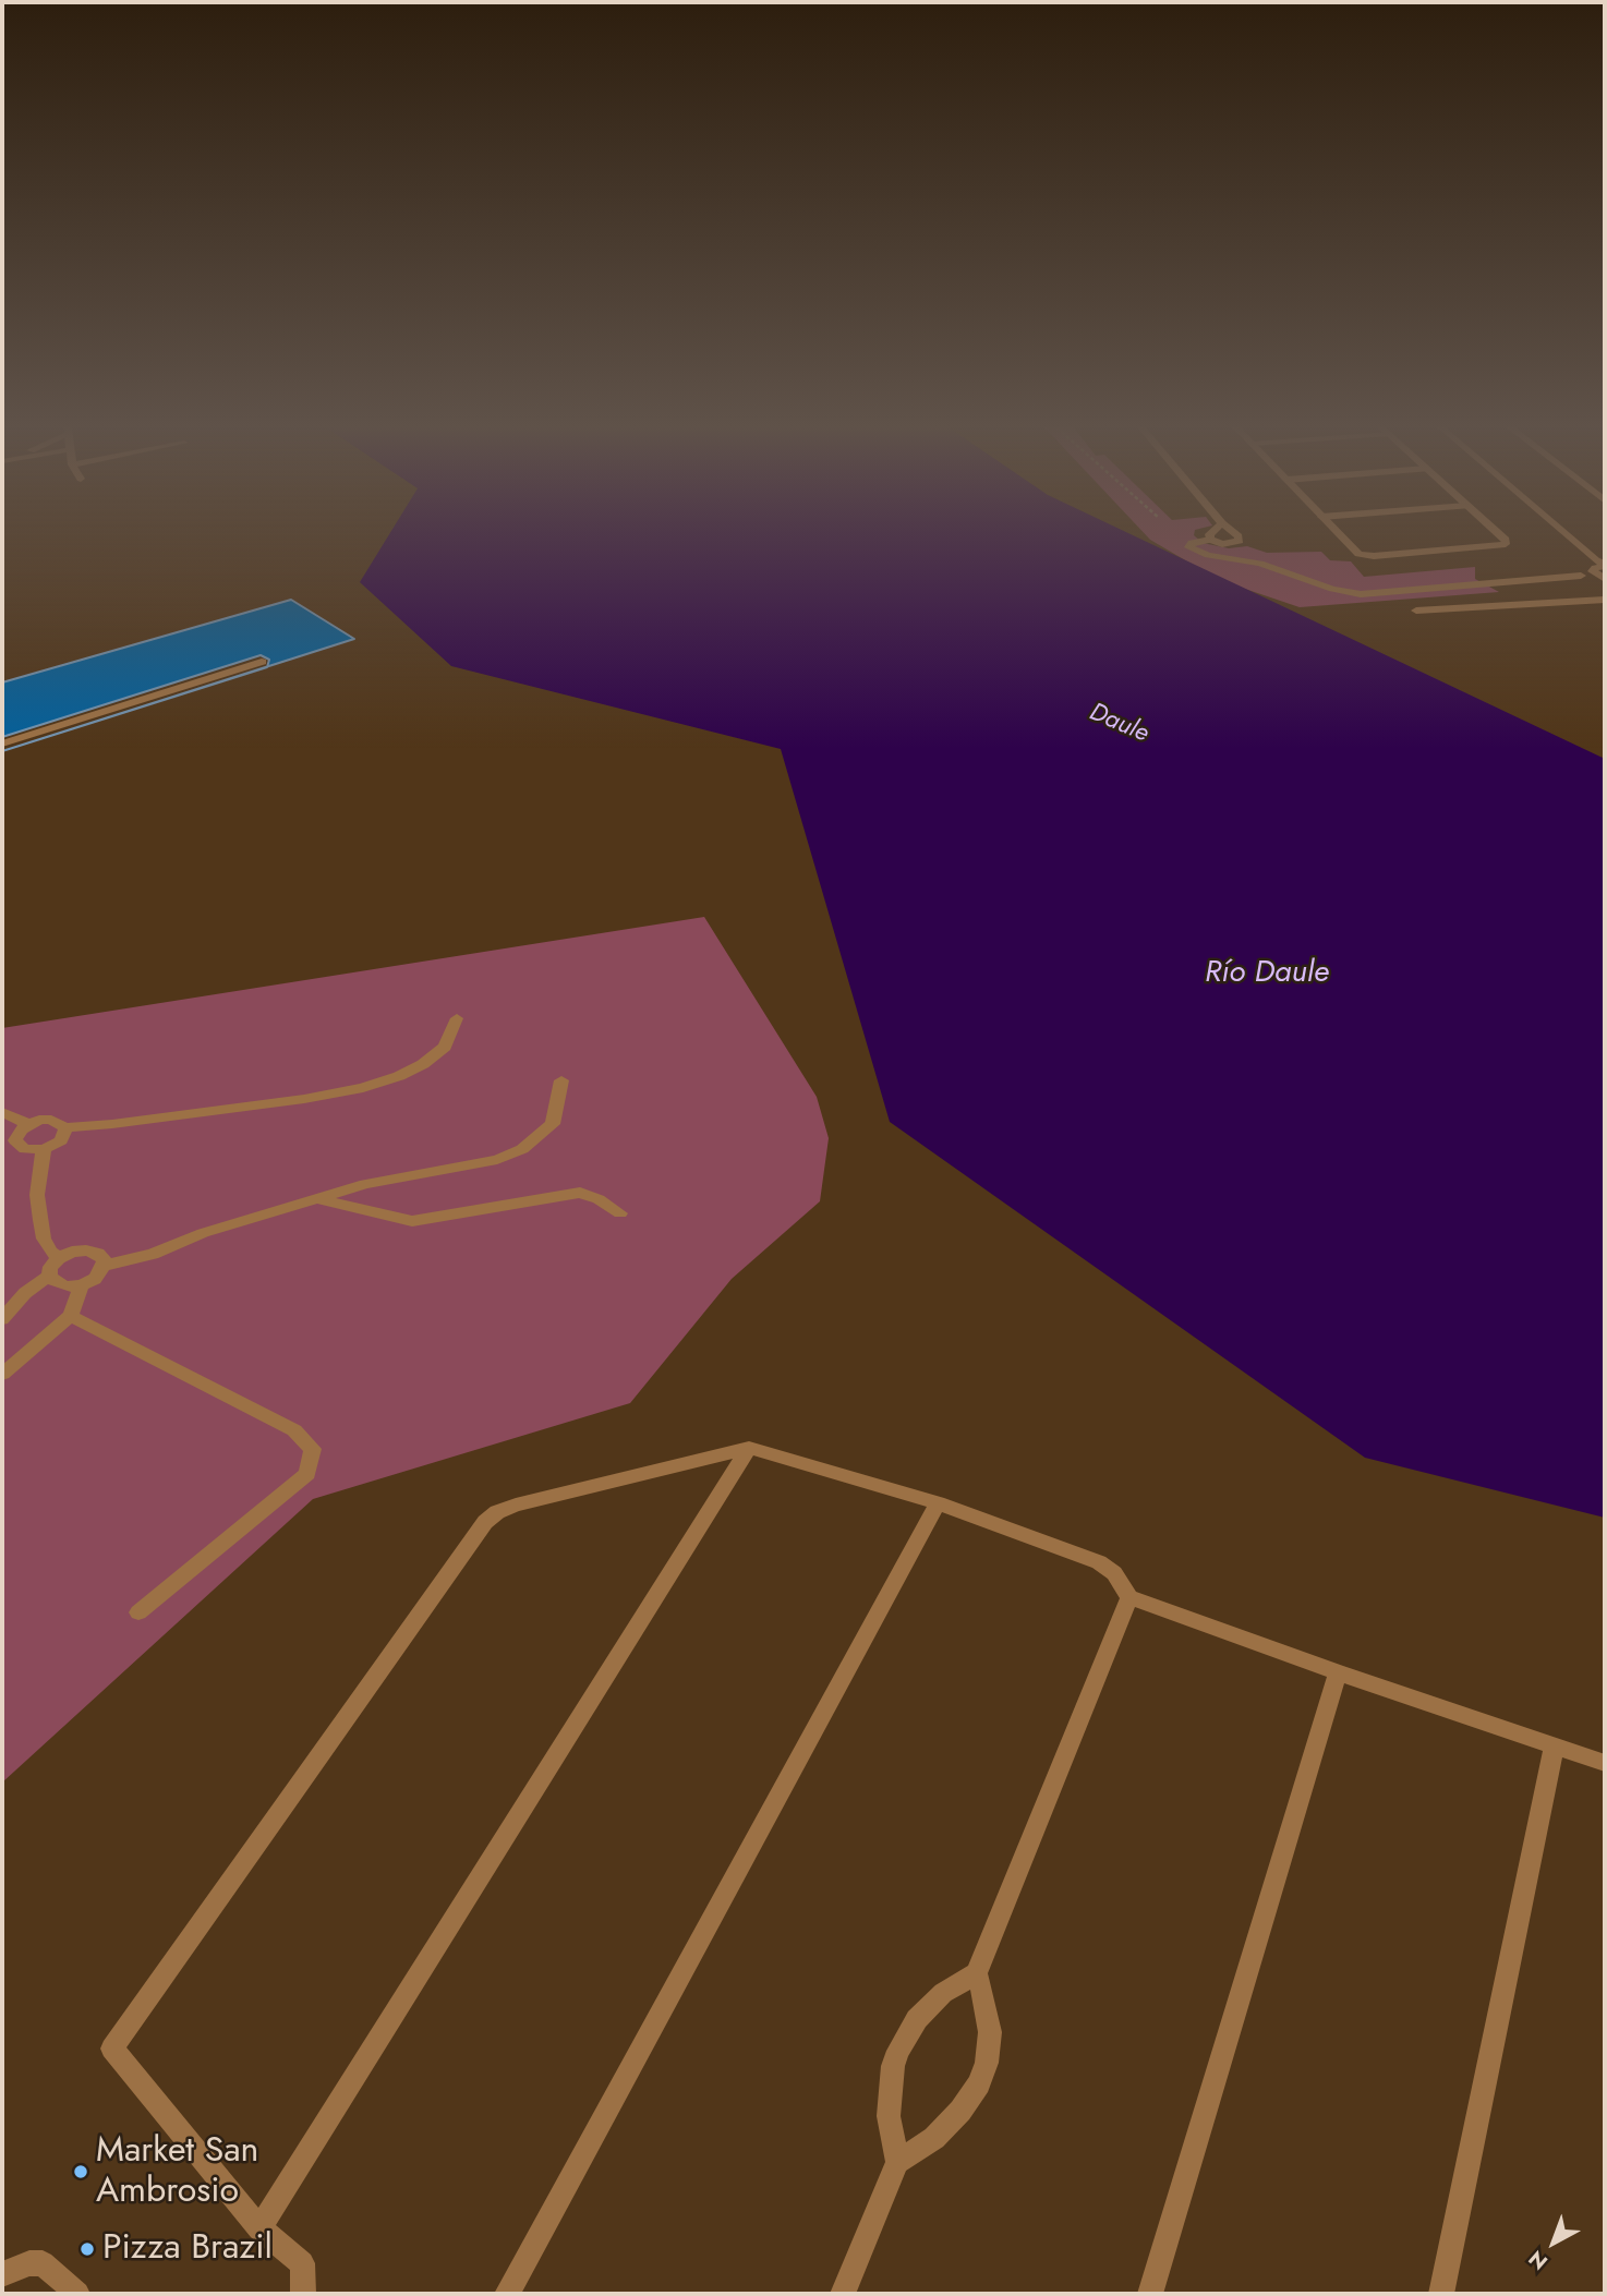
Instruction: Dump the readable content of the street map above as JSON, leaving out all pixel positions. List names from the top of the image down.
{
  "water": ["Daule", "Río Daule"],
  "places": ["Market San Ambrosio", "Pizza Brazil"],
  "north": "bottom left"
}
